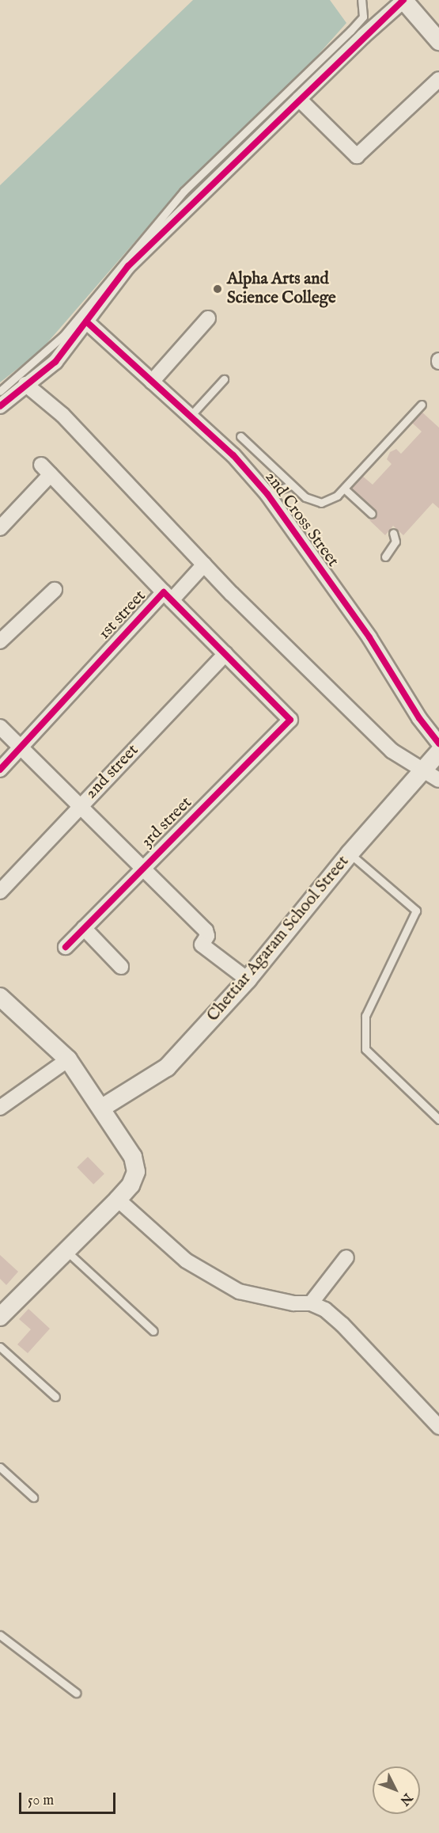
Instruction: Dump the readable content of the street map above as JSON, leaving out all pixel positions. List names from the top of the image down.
{
  "streets": {
    "street": [
      "2nd Cross Street",
      "1st street",
      "2nd street",
      "3rd street",
      "Chettiar Agaram School Street"
    ]
  },
  "crossings": [
    ["1st street", "2nd street"],
    ["1st street", "3rd street"]
  ],
  "places": ["Alpha Arts and Science College"],
  "scale_bar": "50 m",
  "north": "bottom right"
}
